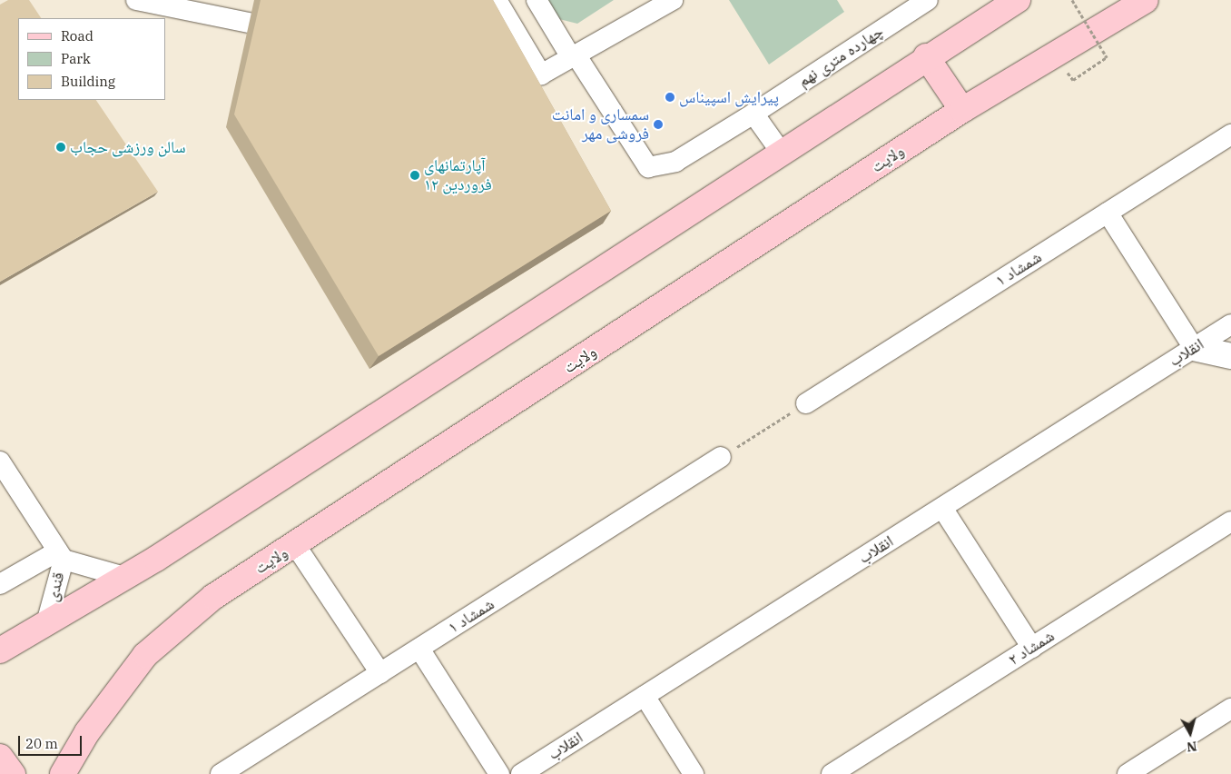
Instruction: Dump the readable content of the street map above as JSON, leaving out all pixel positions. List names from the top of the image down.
{
  "streets": {
    "main road": ["ولایت"],
    "street": [
      "چهارده متری نهم",
      "شمشاد ۱",
      "انقلاب",
      "قندی",
      "شمشاد ۲"
    ]
  },
  "places": [
    "پیرایش اسپیناس",
    "سمساری و امانت فروشی مهر",
    "سالن ورزشی حجاب",
    "آپارتمانهای ۱۲ فروردین"
  ],
  "legend": ["Road", "Park", "Building"],
  "scale_bar": "20 m",
  "north": "bottom"
}
